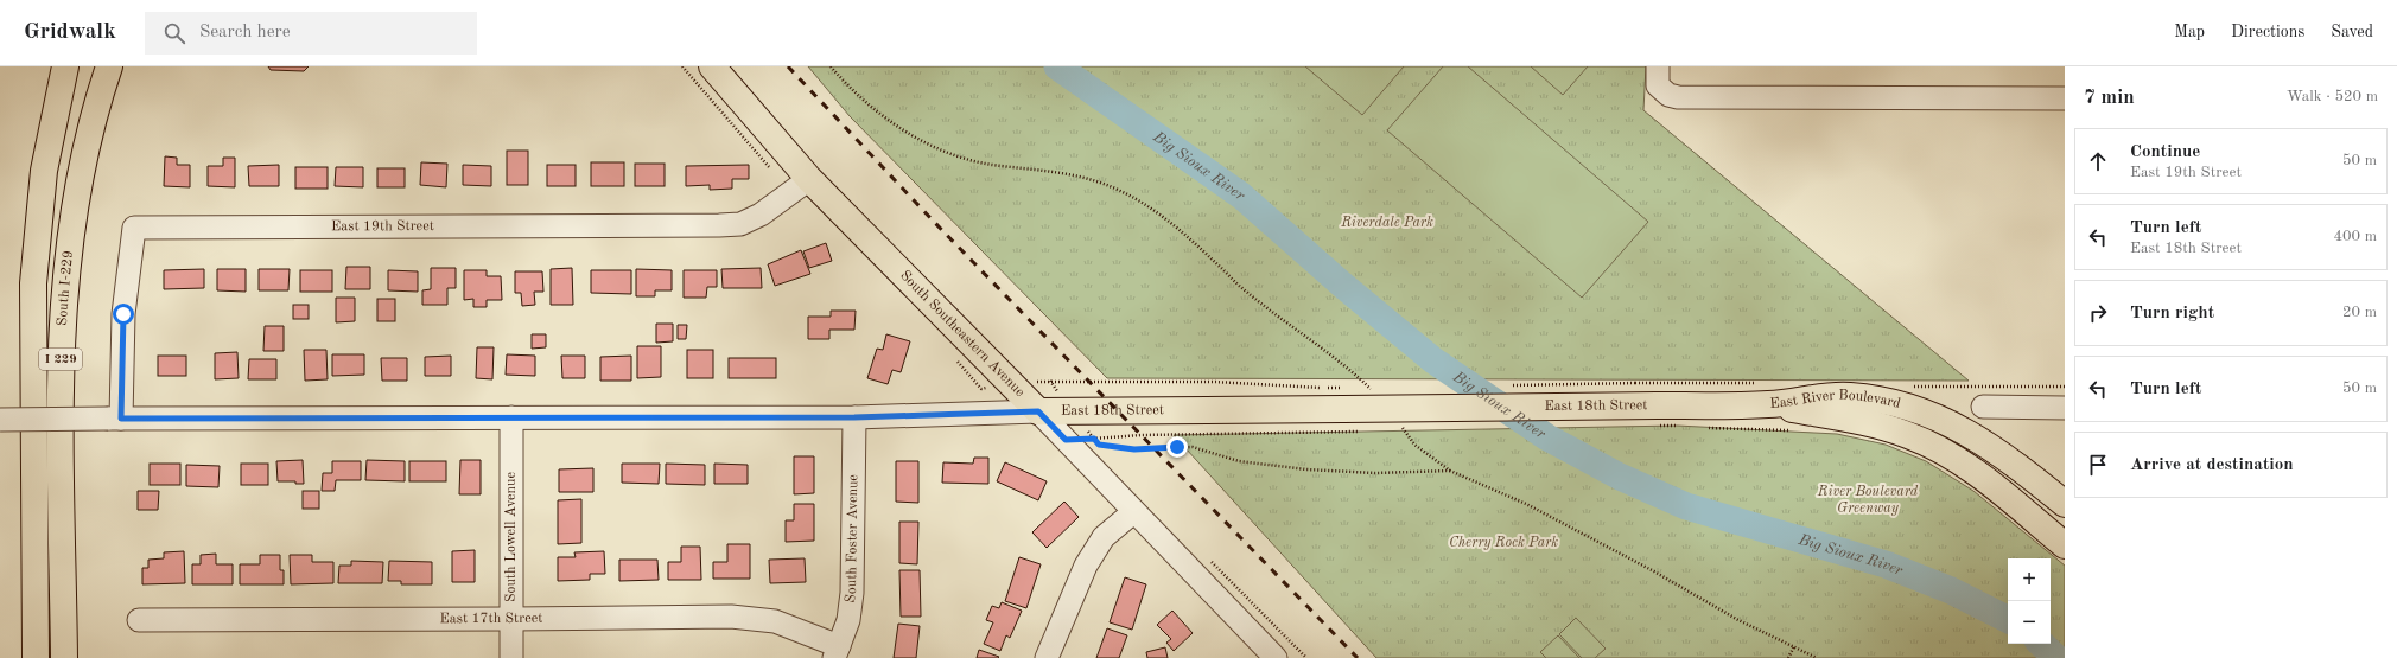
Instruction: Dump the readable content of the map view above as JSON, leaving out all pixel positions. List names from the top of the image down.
{
  "streets": {
    "main road": [
      "South I-229",
      "South Southeastern Avenue",
      "I 229",
      "East 18th Street",
      "East River Boulevard"
    ],
    "street": [
      "East 19th Street",
      "South Lowell Avenue",
      "South Foster Avenue",
      "East 17th Street"
    ]
  },
  "crossings": [
    ["East 19th Street", "South Southeastern Avenue"],
    ["East 19th Street", "East 18th Street"],
    ["South Southeastern Avenue", "East 18th Street"],
    ["East 18th Street", "East River Boulevard"],
    ["East 18th Street", "South Lowell Avenue"],
    ["East 18th Street", "South Foster Avenue"],
    ["South Lowell Avenue", "East 17th Street"],
    ["South Foster Avenue", "East 17th Street"]
  ],
  "water": ["Big Sioux River"],
  "parks": ["Riverdale Park", "River Boulevard Greenway", "Cherry Rock Park"],
  "page": {
    "header": "Gridwalk",
    "search": "Search here",
    "nav": ["Map", "Directions", "Saved"],
    "heading": ["7 min", "Walk · 520 m"],
    "list": [
      ["Continue", "East 19th Street", "50 m"],
      ["Turn left", "East 18th Street", "400 m"],
      ["Turn right", "20 m"],
      ["Turn left", "50 m"],
      "Arrive at destination"
    ],
    "map_buttons": ["+", "−"]
  }
}
